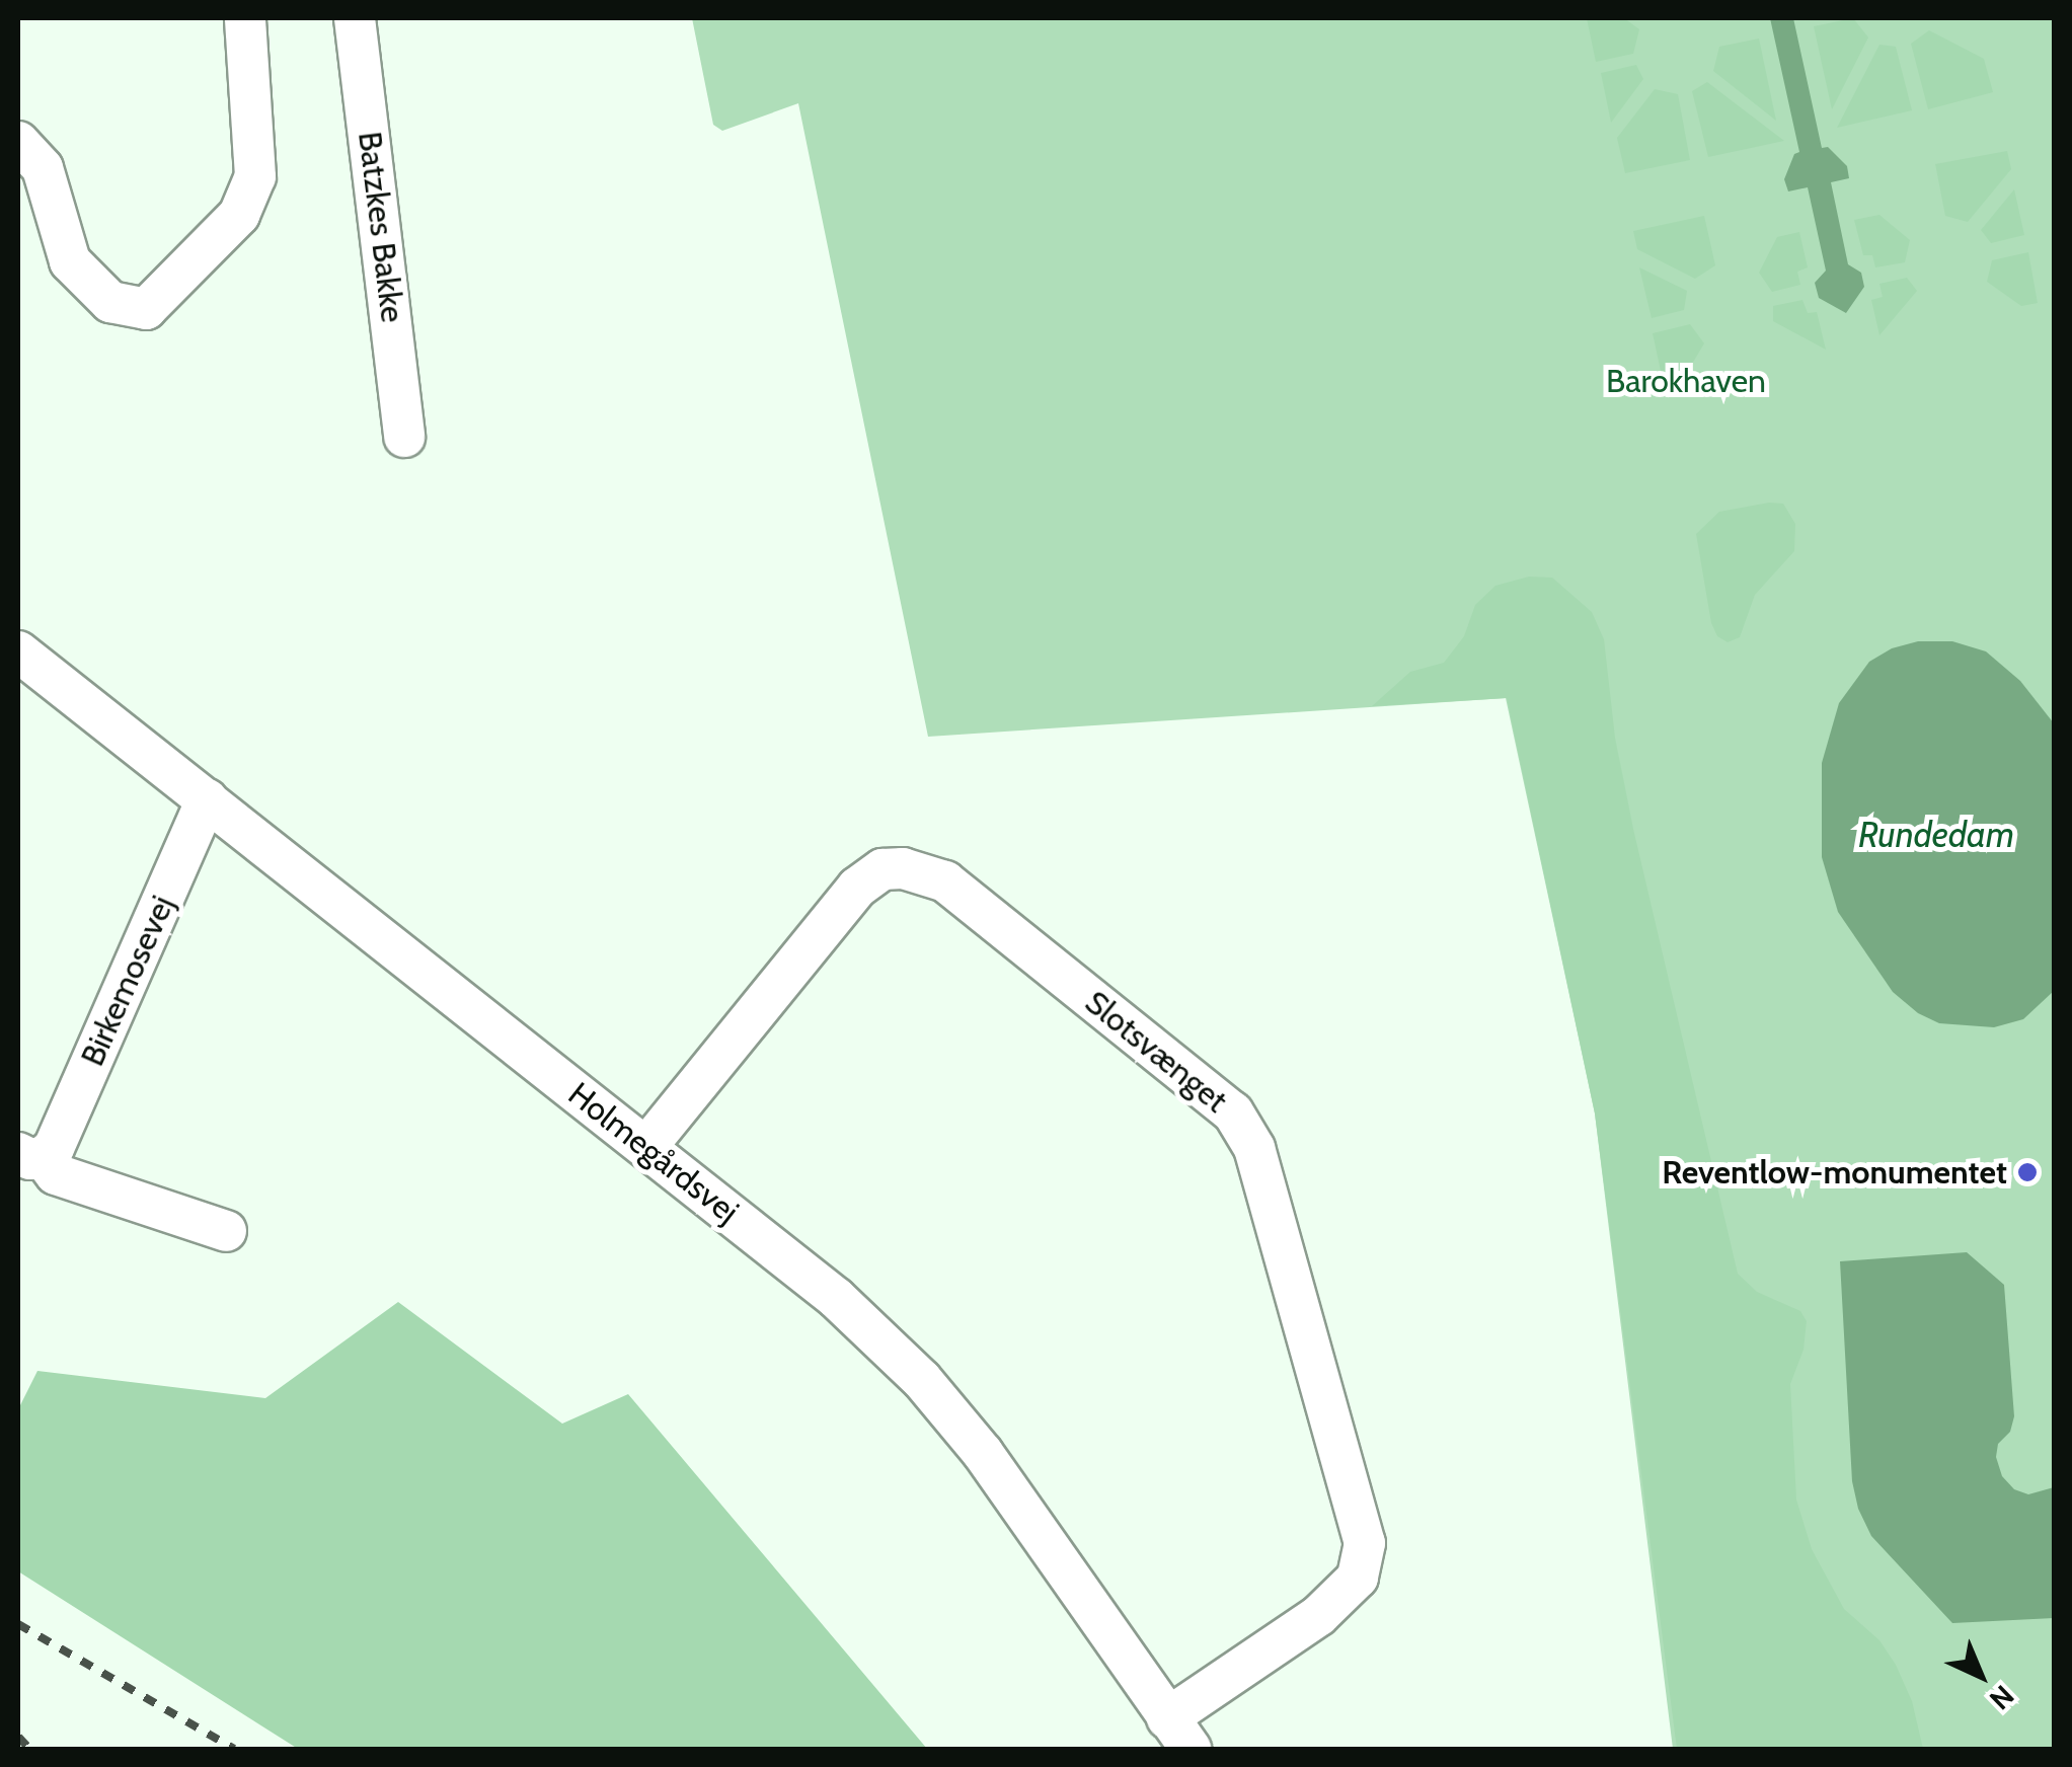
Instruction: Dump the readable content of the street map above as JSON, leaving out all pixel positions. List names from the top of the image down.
{
  "streets": {
    "street": [
      "Batzkes Bakke",
      "Birkemosevej",
      "Slotsvænget",
      "Holmegårdsvej"
    ]
  },
  "crossings": [
    ["Birkemosevej", "Holmegårdsvej"],
    ["Slotsvænget", "Holmegårdsvej"]
  ],
  "water": ["Rundedam"],
  "parks": ["Barokhaven"],
  "places": ["Reventlow-monumentet"],
  "north": "bottom right"
}
